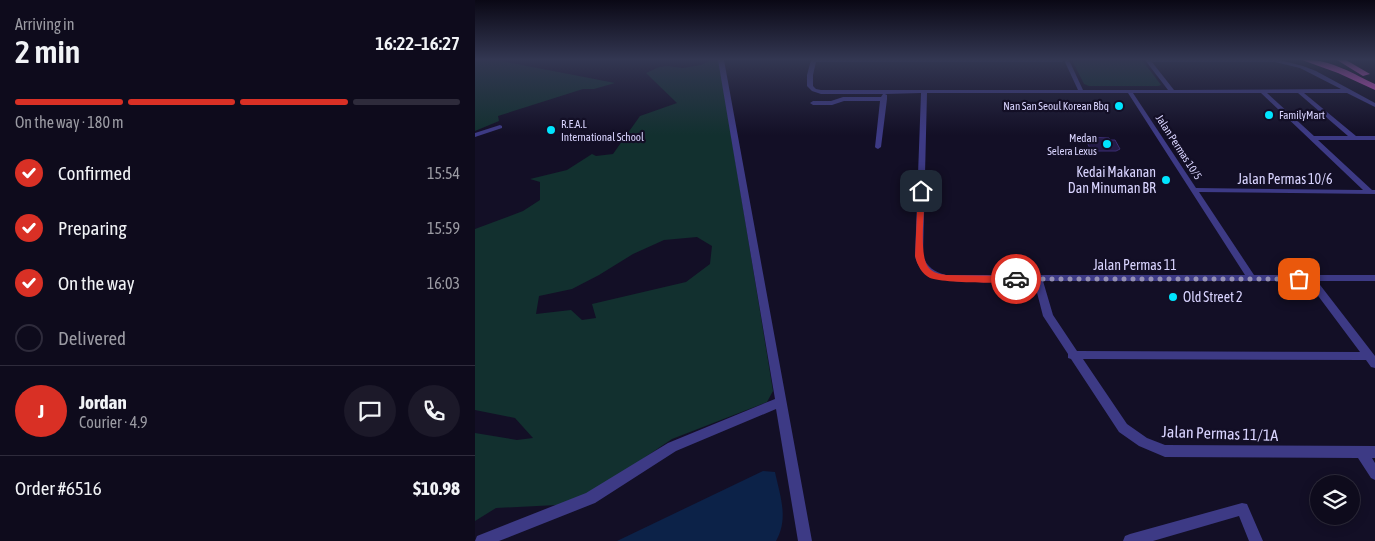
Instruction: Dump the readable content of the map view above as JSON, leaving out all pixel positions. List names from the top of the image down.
{
  "streets": {
    "street": [
      "Jalan Permas 10/5",
      "Jalan Permas 10/6",
      "Jalan Permas 11",
      "Jalan Permas 11/1A"
    ]
  },
  "crossings": [
    ["Jalan Permas 10/5", "Jalan Permas 10/6"],
    ["Jalan Permas 10/5", "Jalan Permas 11"],
    ["Jalan Permas 11", "Jalan Permas 11/1A"]
  ],
  "places": [
    "Nan San Seoul Korean Bbq",
    "FamilyMart",
    "R.E.A.L International School",
    "Medan Selera Lexus",
    "Kedai Makanan Dan Minuman BR",
    "Old Street 2"
  ],
  "page": {
    "heading": ["2 min", "Arriving in", "16:22–16:27"],
    "panel": [
      "Jordan",
      "Courier · 4.9",
      "Order #6516",
      "$10.98"
    ],
    "bar": "On the way · 180 m",
    "list": [
      ["Confirmed", "15:54"],
      ["Preparing", "15:59"],
      ["On the way", "16:03"],
      "Delivered"
    ],
    "round": "J"
  }
}
